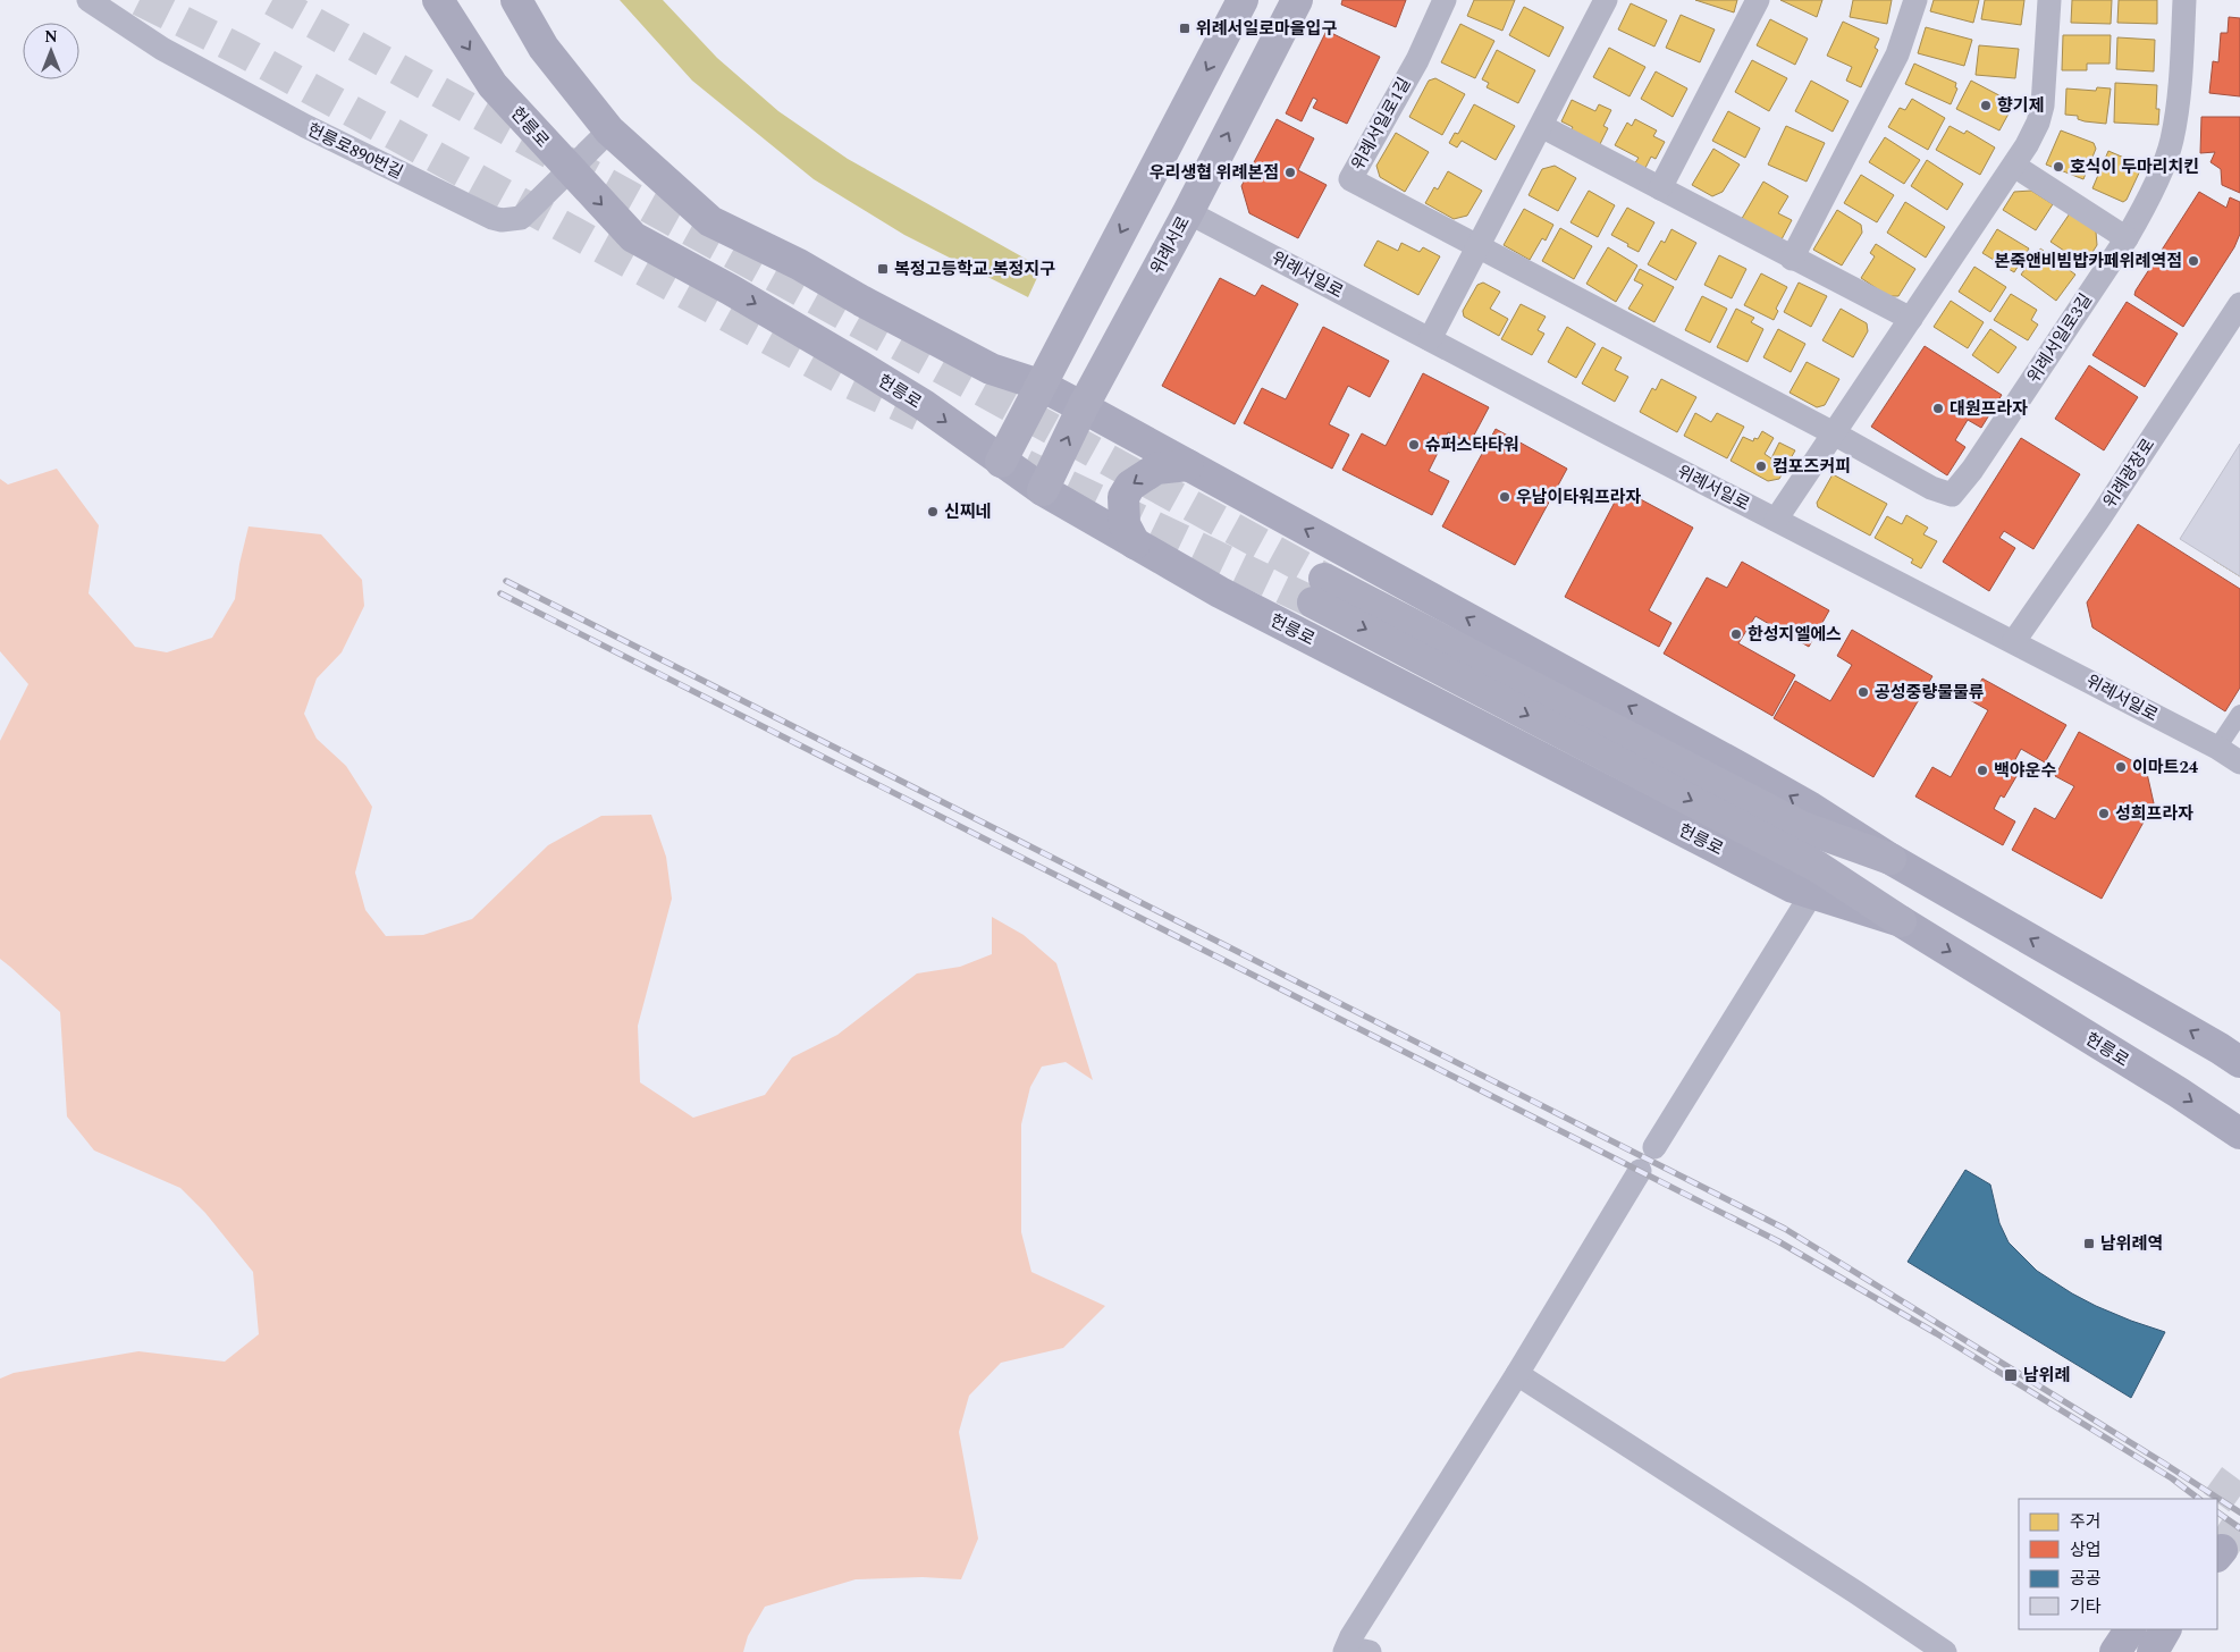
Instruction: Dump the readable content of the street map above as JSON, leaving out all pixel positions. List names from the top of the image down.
{
  "streets": {
    "main road": ["헌릉로", "위례서로"],
    "street": [
      "위례서일로1길",
      "헌릉로890번길",
      "위례서일로",
      "위례서일로3길",
      "위례광장로"
    ]
  },
  "crossings": [
    ["위례서일로1길", "위례서일로3길"],
    ["헌릉로", "헌릉로890번길"],
    ["헌릉로", "위례서로"],
    ["위례서로", "위례서일로"],
    ["위례서일로", "위례광장로"]
  ],
  "places": {
    "transit": [
      "위례서일로마을입구",
      "복정고등학교.복정지구",
      "남위례역",
      "남위례"
    ],
    "other": [
      "향기제",
      "호식이 두마리치킨",
      "우리생협 위례본점",
      "본죽앤비빔밥카페위례역점",
      "대원프라자",
      "슈퍼스타타워",
      "컴포즈커피",
      "우남이타워프라자",
      "신찌네",
      "한성지엘에스",
      "공성중량물물류",
      "이마트24",
      "백야운수",
      "성희프라자"
    ]
  },
  "legend": [
    "주거",
    "상업",
    "공공",
    "기타"
  ],
  "north": "top"
}
